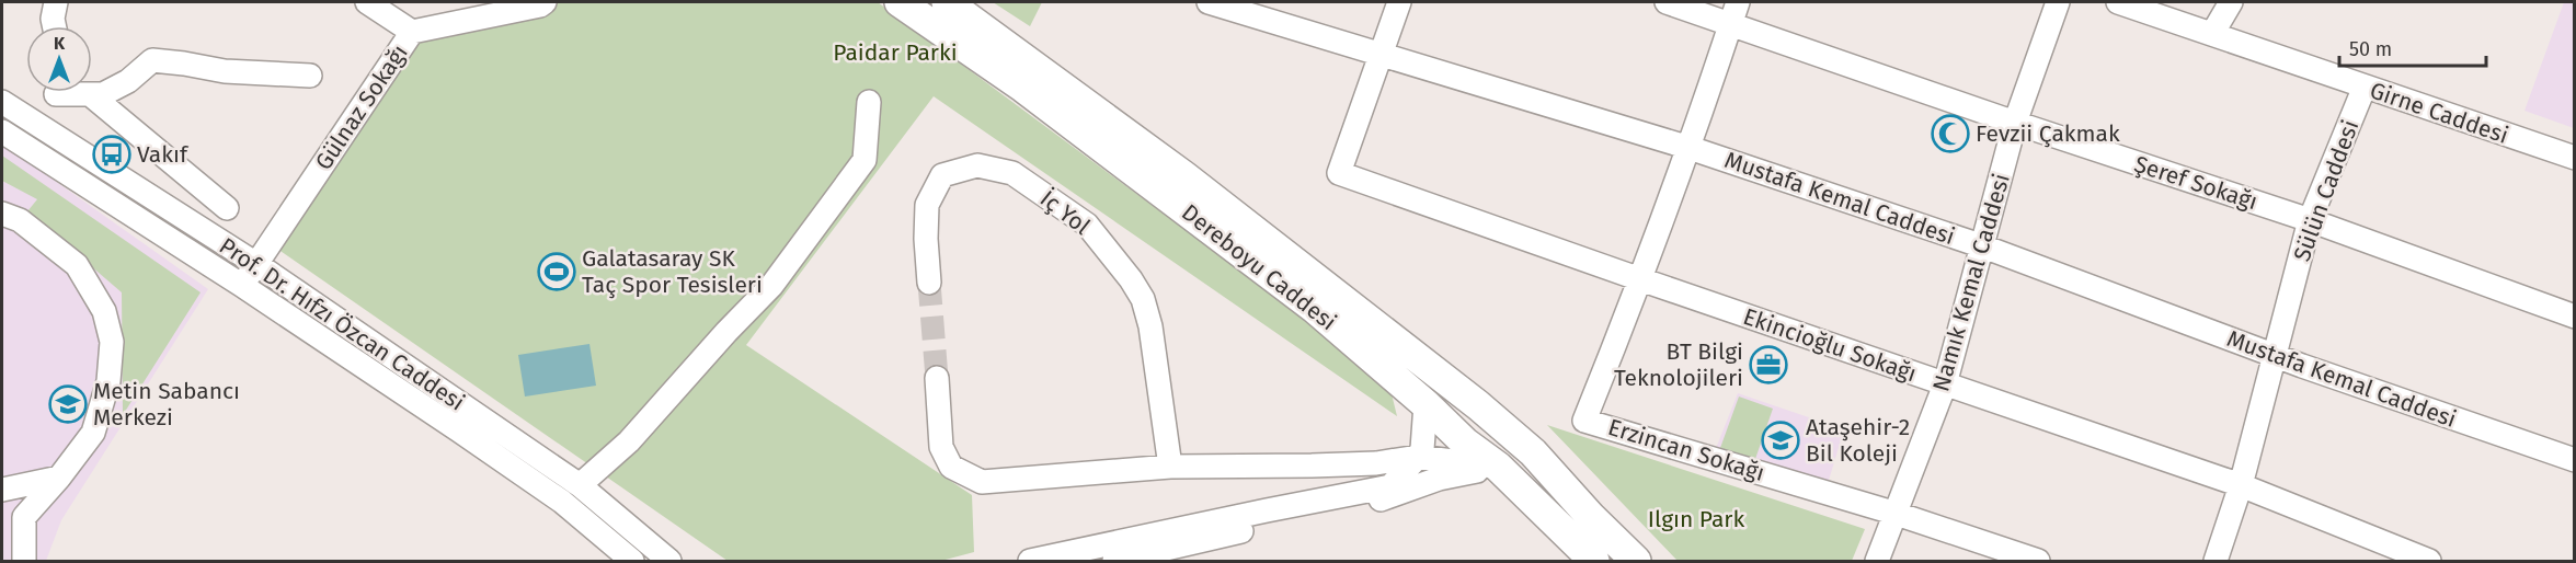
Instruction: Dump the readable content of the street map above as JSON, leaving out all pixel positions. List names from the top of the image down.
{
  "streets": {
    "main road": ["Dereboyu Caddesi"],
    "street": [
      "Gülnaz Sokağı",
      "Girne Caddesi",
      "Şeref Sokağı",
      "Sülün Caddesi",
      "Mustafa Kemal Caddesi",
      "İç Yol",
      "Namık Kemal Caddesi",
      "Prof. Dr. Hıfzı Özcan Caddesi",
      "Ekincioğlu Sokağı",
      "Erzincan Sokağı"
    ]
  },
  "crossings": [
    ["Gülnaz Sokağı", "Prof. Dr. Hıfzı Özcan Caddesi"],
    ["Girne Caddesi", "Sülün Caddesi"],
    ["Şeref Sokağı", "Sülün Caddesi"],
    ["Şeref Sokağı", "Namık Kemal Caddesi"],
    ["Şeref Sokağı", "Erzincan Sokağı"],
    ["Sülün Caddesi", "Mustafa Kemal Caddesi"],
    ["Sülün Caddesi", "Ekincioğlu Sokağı"],
    ["Mustafa Kemal Caddesi", "Namık Kemal Caddesi"],
    ["Mustafa Kemal Caddesi", "Ekincioğlu Sokağı"],
    ["Mustafa Kemal Caddesi", "Erzincan Sokağı"],
    ["Namık Kemal Caddesi", "Ekincioğlu Sokağı"],
    ["Namık Kemal Caddesi", "Erzincan Sokağı"],
    ["Ekincioğlu Sokağı", "Erzincan Sokağı"]
  ],
  "parks": ["Paidar Parki", "Ilgın Park"],
  "places": {
    "mosque": ["Fevzii Çakmak"],
    "bus stop": ["Vakıf"],
    "sports": ["Galatasaray SK Taç Spor Tesisleri"],
    "office": ["BT Bilgi Teknolojileri"],
    "school or university": ["Metin Sabancı Merkezi", "Ataşehir-2 Bil Koleji"]
  },
  "scale_bar": "50 m",
  "north": "top"
}
